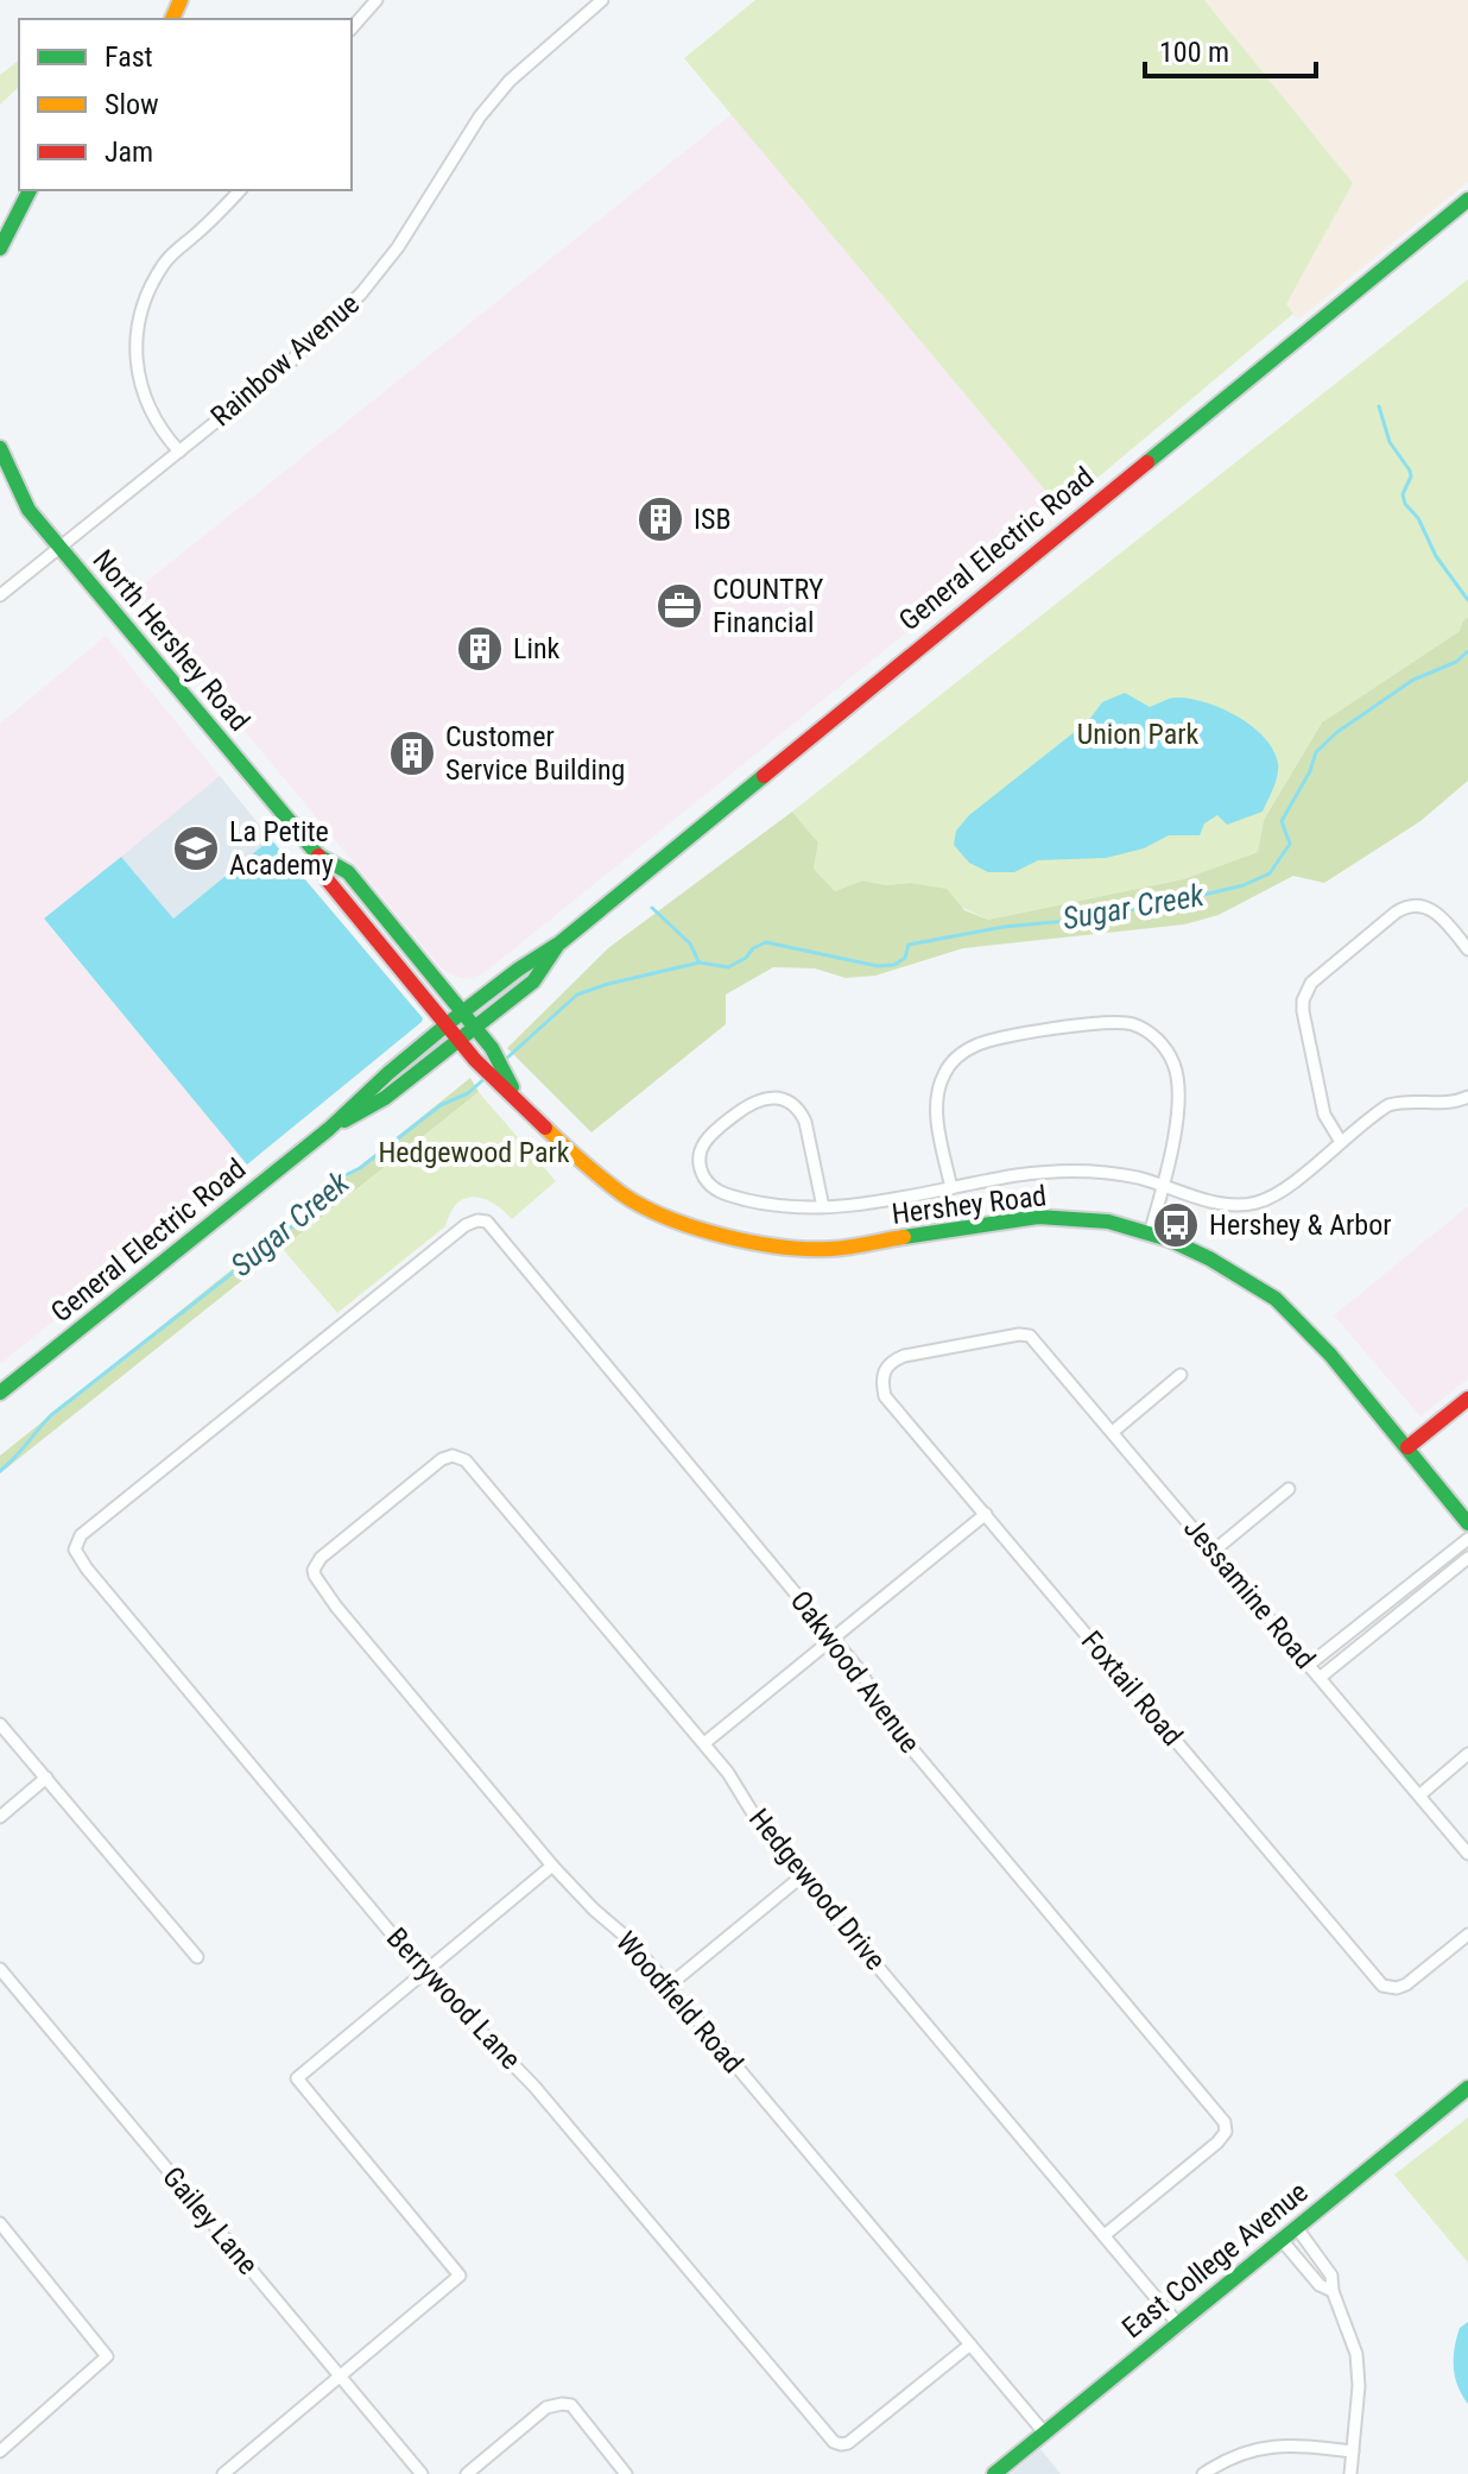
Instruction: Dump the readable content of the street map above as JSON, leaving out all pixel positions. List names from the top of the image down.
{
  "streets": {
    "main road": [
      "General Electric Road",
      "North Hershey Road",
      "Hershey Road",
      "East College Avenue"
    ],
    "street": [
      "Rainbow Avenue",
      "Jessamine Road",
      "Oakwood Avenue",
      "Foxtail Road",
      "Hedgewood Drive",
      "Berrywood Lane",
      "Woodfield Road",
      "Gailey Lane"
    ]
  },
  "crossings": [
    ["Rainbow Avenue", "North Hershey Road"],
    ["General Electric Road", "North Hershey Road"],
    ["General Electric Road", "Hershey Road"],
    ["North Hershey Road", "Hershey Road"],
    ["Jessamine Road", "Foxtail Road"],
    ["Oakwood Avenue", "Hedgewood Drive"],
    ["Oakwood Avenue", "Berrywood Lane"],
    ["Hedgewood Drive", "Woodfield Road"],
    ["Hedgewood Drive", "East College Avenue"],
    ["Berrywood Lane", "Woodfield Road"],
    ["Woodfield Road", "East College Avenue"]
  ],
  "water": ["Sugar Creek"],
  "parks": ["Union Park", "Hedgewood Park"],
  "places": {
    "building": ["ISB", "Link", "Customer Service Building"],
    "office": ["COUNTRY Financial"],
    "school or university": ["La Petite Academy"],
    "bus stop": ["Hershey & Arbor"]
  },
  "legend": ["Fast", "Slow", "Jam"],
  "scale_bar": "100 m"
}
